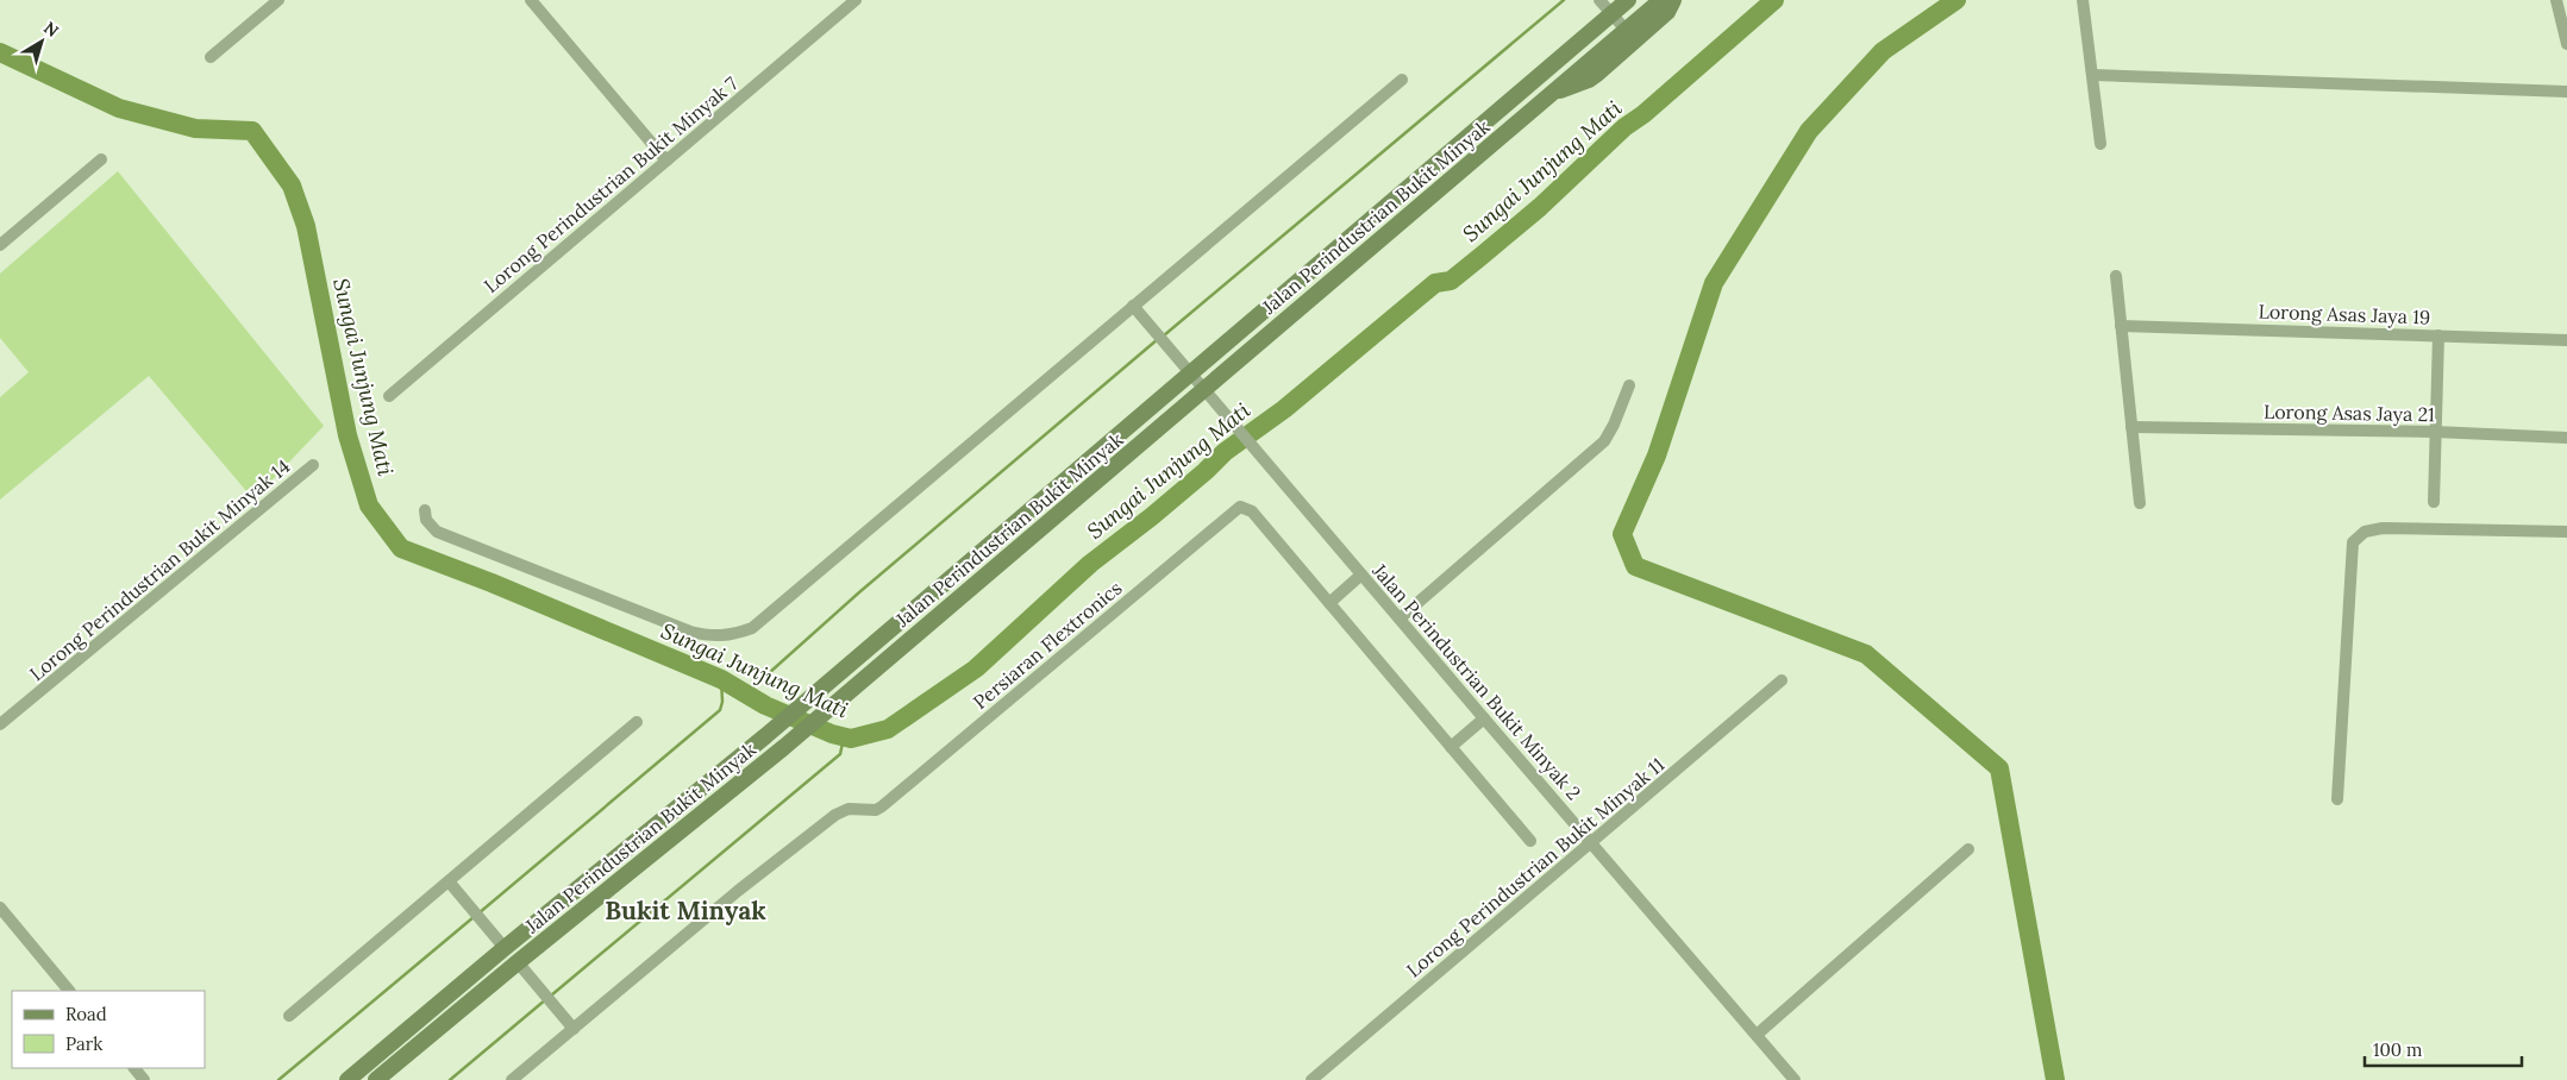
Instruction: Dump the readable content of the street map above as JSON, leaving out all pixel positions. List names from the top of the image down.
{
  "streets": {
    "main road": ["Jalan Perindustrian Bukit Minyak"],
    "street": [
      "Lorong Perindustrian Bukit Minyak 7",
      "Lorong Asas Jaya 19",
      "Lorong Asas Jaya 21",
      "Lorong Perindustrian Bukit Minyak 14",
      "Persiaran Flextronics",
      "Jalan Perindustrian Bukit Minyak 2",
      "Lorong Perindustrian Bukit Minyak 11"
    ]
  },
  "crossings": [
    ["Jalan Perindustrian Bukit Minyak", "Jalan Perindustrian Bukit Minyak 2"],
    ["Jalan Perindustrian Bukit Minyak 2", "Lorong Perindustrian Bukit Minyak 11"]
  ],
  "districts": ["Bukit Minyak"],
  "water": ["Sungai Junjung Mati"],
  "legend": ["Road", "Park"],
  "scale_bar": "100 m",
  "north": "top right"
}
